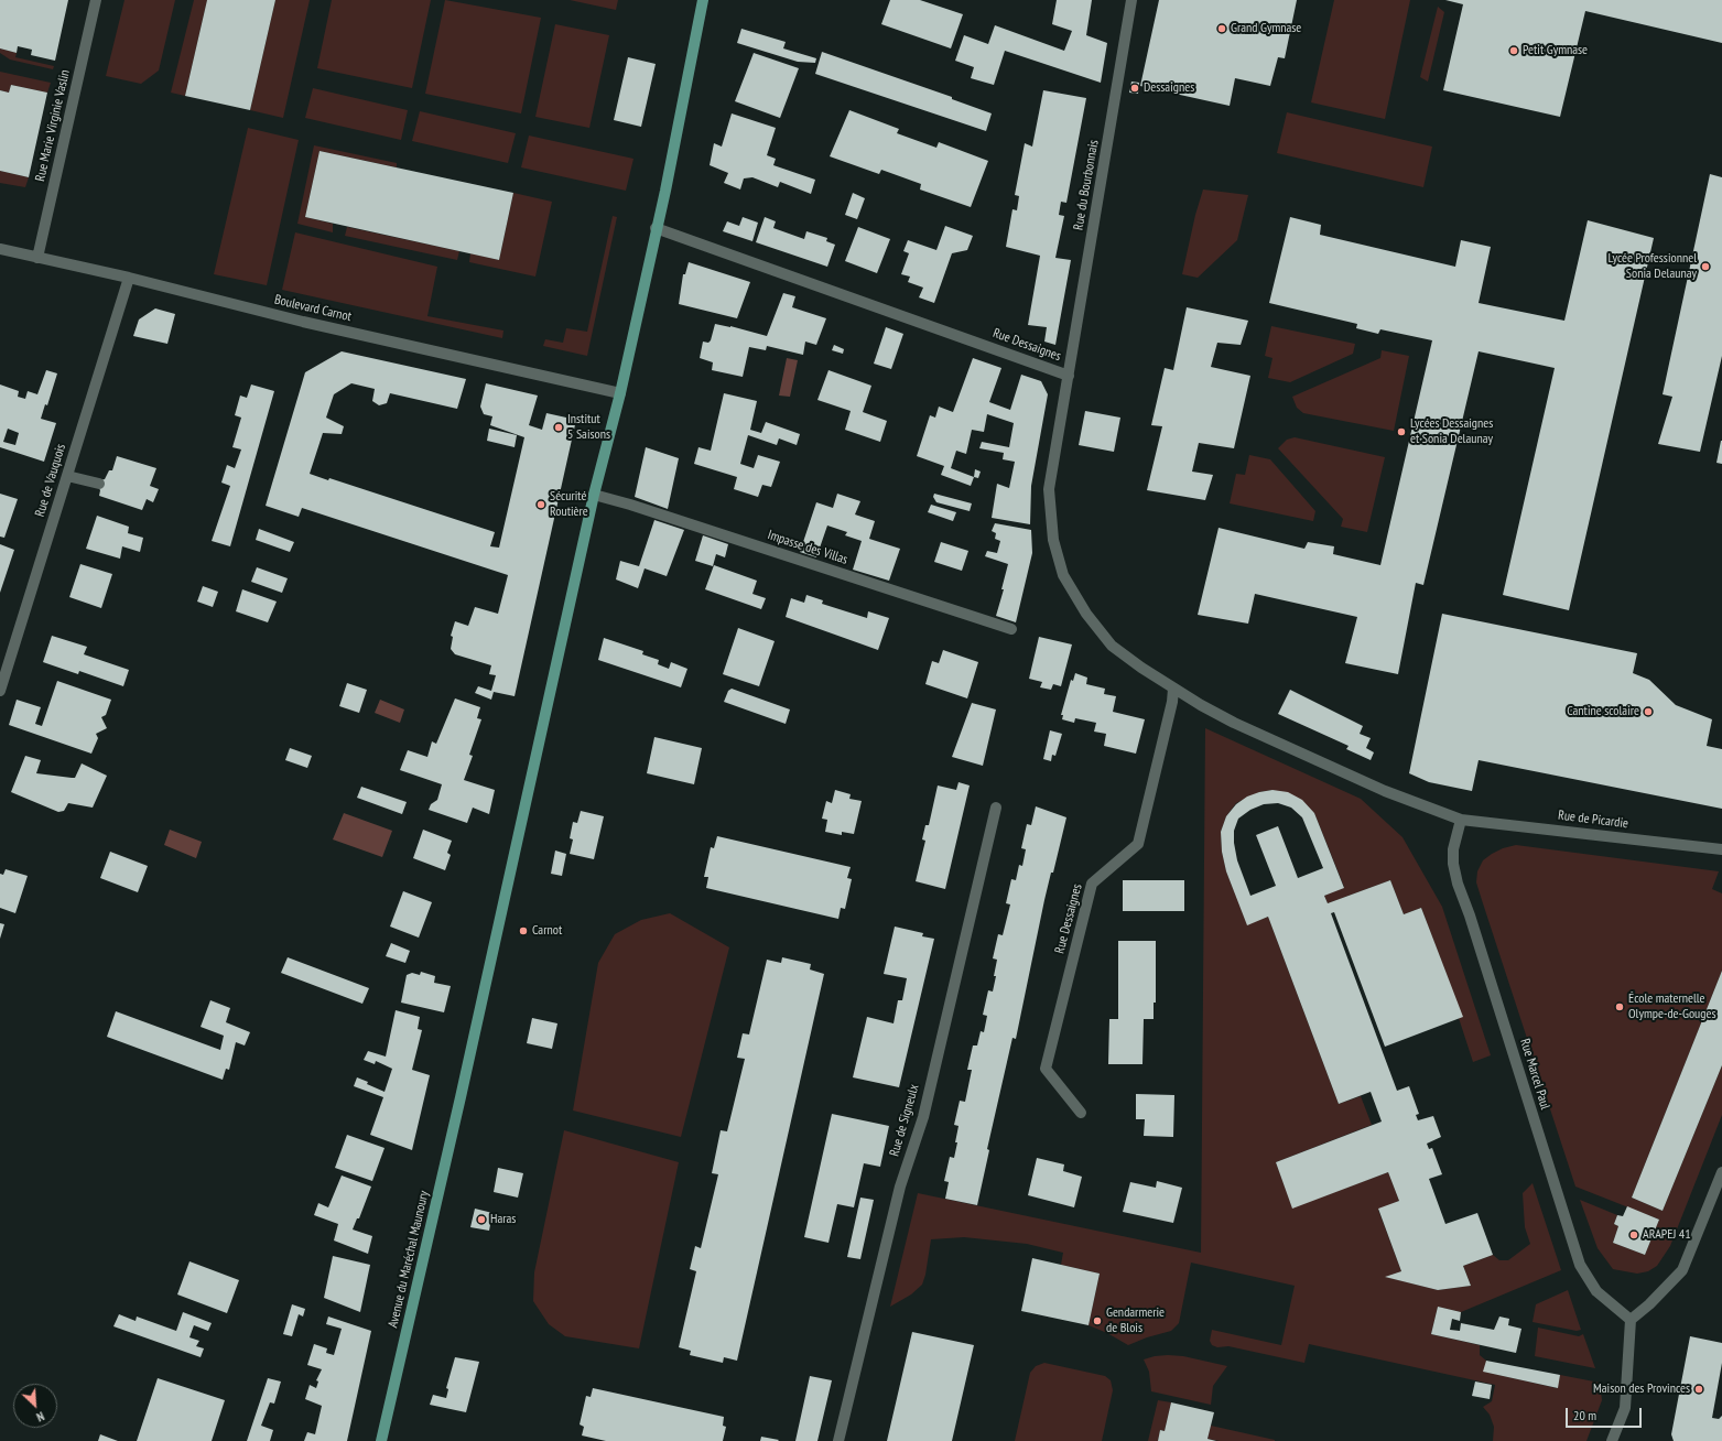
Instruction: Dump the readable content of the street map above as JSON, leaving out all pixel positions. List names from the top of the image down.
{
  "streets": {
    "main road": ["Avenue du Maréchal Maunoury"],
    "street": [
      "Rue Marie Virginie Vaslin",
      "Rue du Bourbonnais",
      "Boulevard Carnot",
      "Rue Dessaignes",
      "Rue de Vauquois",
      "Impasse des Villas",
      "Rue de Picardie",
      "Rue Marcel Paul",
      "Rue de Signeulx"
    ]
  },
  "crossings": [
    ["Rue Marie Virginie Vaslin", "Boulevard Carnot"],
    ["Rue du Bourbonnais", "Rue Dessaignes"],
    ["Boulevard Carnot", "Rue de Vauquois"],
    ["Boulevard Carnot", "Avenue du Maréchal Maunoury"],
    ["Rue Dessaignes", "Rue de Picardie"],
    ["Rue Dessaignes", "Rue Marcel Paul"],
    ["Rue Dessaignes", "Avenue du Maréchal Maunoury"],
    ["Impasse des Villas", "Avenue du Maréchal Maunoury"],
    ["Rue de Picardie", "Rue Marcel Paul"]
  ],
  "places": [
    "Grand Gymnase",
    "Petit Gymnase",
    "Dessaignes",
    "Lycée Professionnel Sonia Delaunay",
    "Institut 5 Saisons",
    "Lycées Dessaignes et Sonia Delaunay",
    "Sécurité Routière",
    "Cantine scolaire",
    "Carnot",
    "École maternelle Olympe-de-Gouges",
    "Haras",
    "ARAPEJ 41",
    "Gendarmerie de Blois",
    "Maison des Provinces"
  ],
  "scale_bar": "20 m",
  "north": "bottom right"
}
